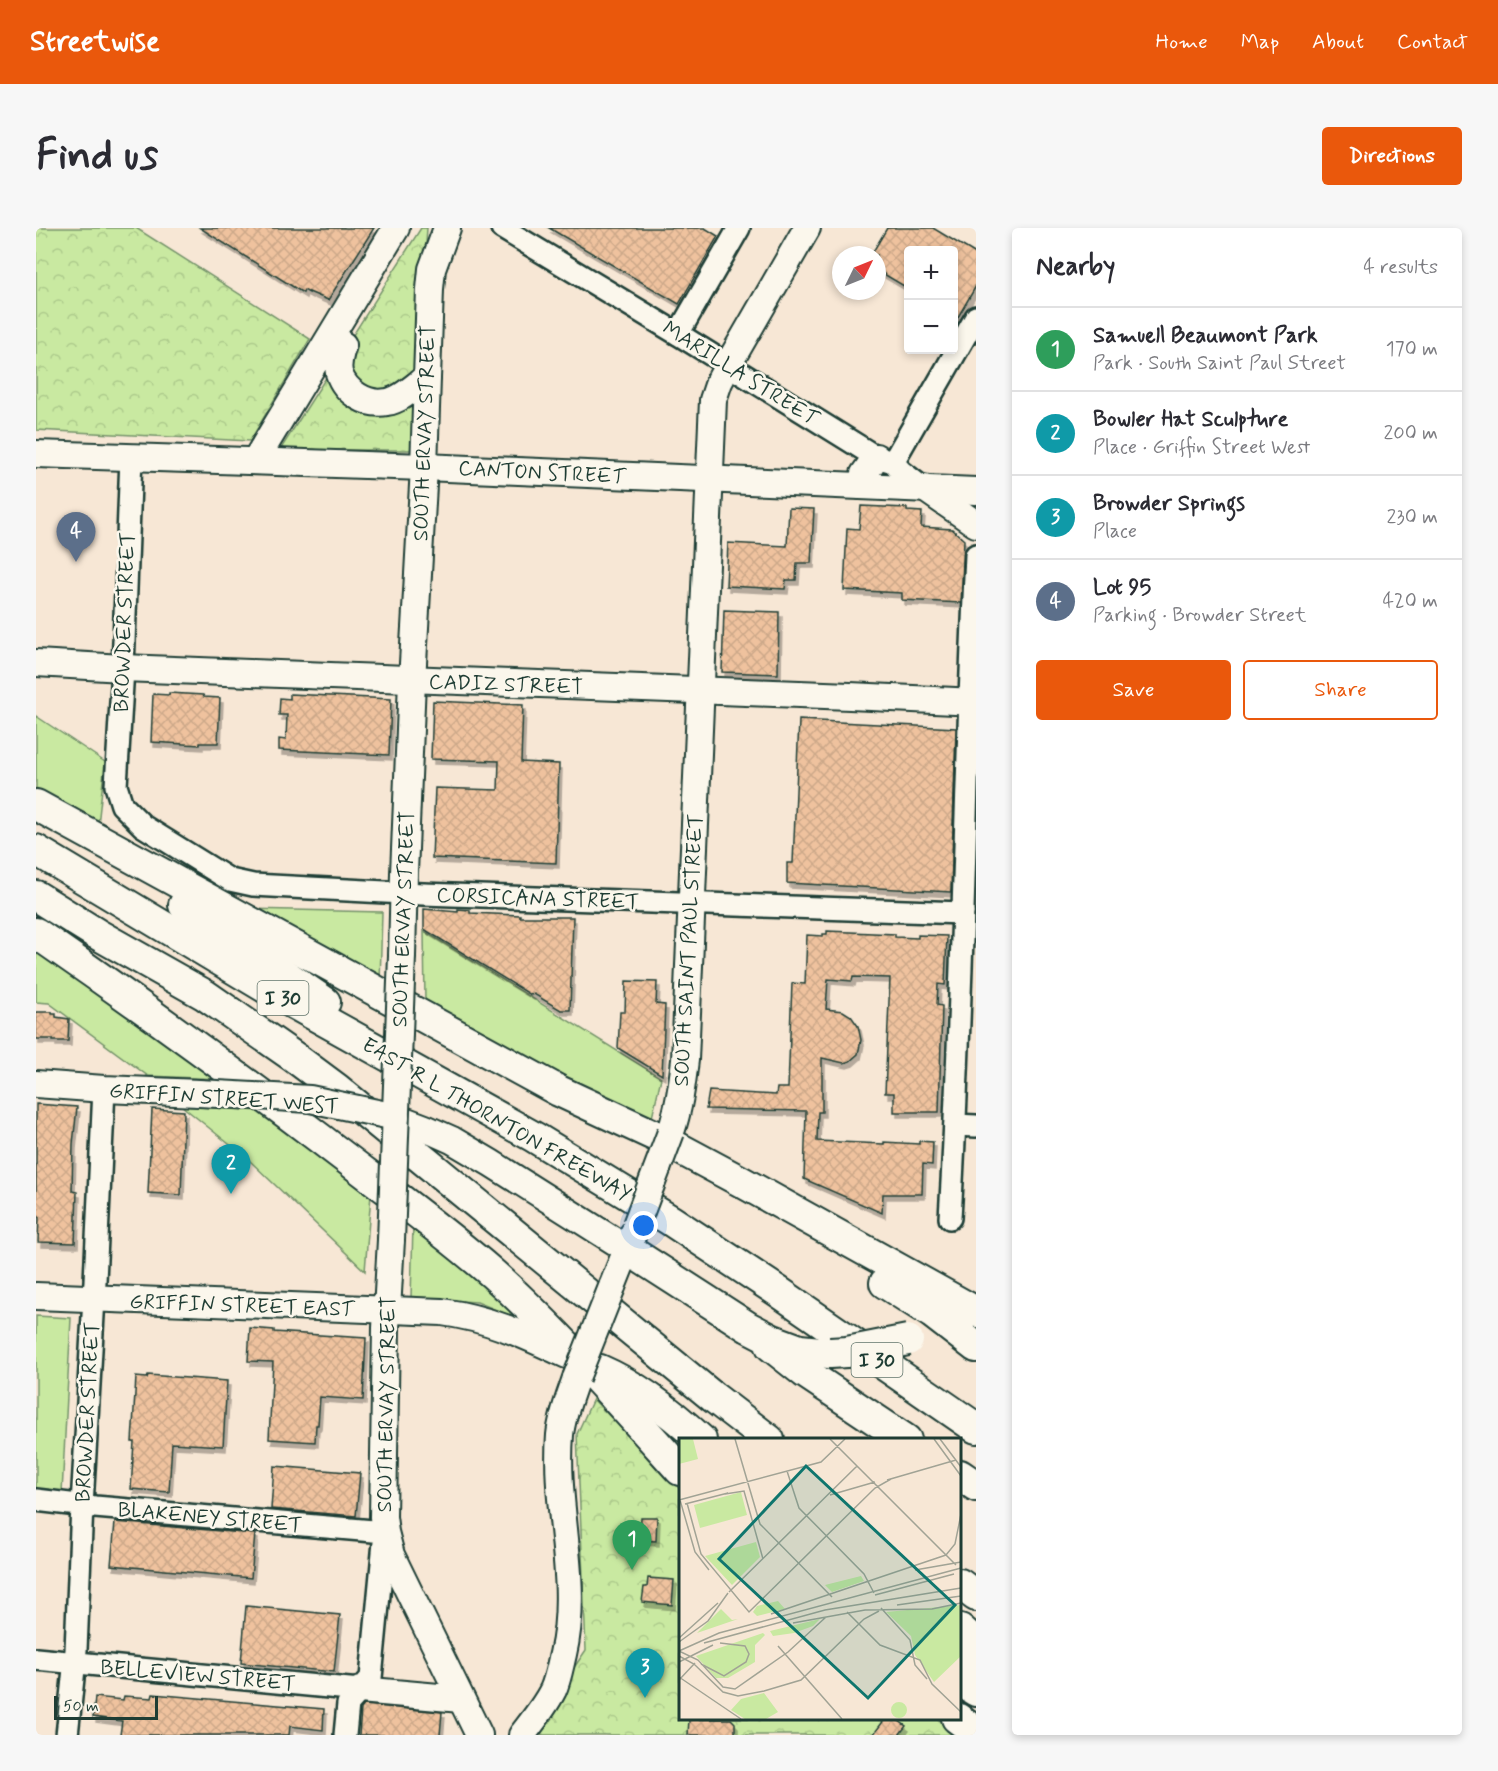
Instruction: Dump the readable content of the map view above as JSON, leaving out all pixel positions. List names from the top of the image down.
{
  "streets": {
    "highway": ["I 30", "EAST R L THORNTON FREEWAY"],
    "main road": [
      "MARILLA STREET",
      "SOUTH ERVAY STREET",
      "CANTON STREET",
      "CADIZ STREET",
      "SOUTH SAINT PAUL STREET",
      "GRIFFIN STREET WEST",
      "GRIFFIN STREET EAST"
    ],
    "street": [
      "BROWDER STREET",
      "CORSICANA STREET",
      "BLAKENEY STREET",
      "BELLEVIEW STREET"
    ]
  },
  "crossings": [
    ["MARILLA STREET", "CANTON STREET"],
    ["MARILLA STREET", "SOUTH SAINT PAUL STREET"],
    ["SOUTH ERVAY STREET", "CANTON STREET"],
    ["SOUTH ERVAY STREET", "CADIZ STREET"],
    ["SOUTH ERVAY STREET", "CORSICANA STREET"],
    ["SOUTH ERVAY STREET", "GRIFFIN STREET WEST"],
    ["SOUTH ERVAY STREET", "GRIFFIN STREET EAST"],
    ["SOUTH ERVAY STREET", "BLAKENEY STREET"],
    ["CANTON STREET", "BROWDER STREET"],
    ["CANTON STREET", "SOUTH SAINT PAUL STREET"],
    ["BROWDER STREET", "CADIZ STREET"],
    ["BROWDER STREET", "CORSICANA STREET"],
    ["BROWDER STREET", "GRIFFIN STREET WEST"],
    ["BROWDER STREET", "GRIFFIN STREET EAST"],
    ["BROWDER STREET", "BLAKENEY STREET"],
    ["BROWDER STREET", "BELLEVIEW STREET"],
    ["CADIZ STREET", "SOUTH SAINT PAUL STREET"],
    ["CORSICANA STREET", "SOUTH SAINT PAUL STREET"],
    ["SOUTH SAINT PAUL STREET", "GRIFFIN STREET WEST"],
    ["SOUTH SAINT PAUL STREET", "GRIFFIN STREET EAST"]
  ],
  "scale_bar": "50 m",
  "north": "top right",
  "page": {
    "header": "Streetwise",
    "nav": [
      "Home",
      "Map",
      "About",
      "Contact"
    ],
    "buttons": [
      "Directions",
      ["Save", "Share"]
    ],
    "title": "Find us",
    "heading": ["Nearby", "4 results"],
    "map_buttons": ["+", "−"],
    "list": [
      {
        "mark": "1",
        "name": "Samuell Beaumont Park",
        "note": "Park · South Saint Paul Street",
        "value": "170 m"
      },
      {
        "mark": "2",
        "name": "Bowler Hat Sculpture",
        "note": "Place · Griffin Street West",
        "value": "200 m"
      },
      {
        "mark": "3",
        "name": "Browder Springs",
        "note": "Place",
        "value": "230 m"
      },
      {
        "mark": "4",
        "name": "Lot 95",
        "note": "Parking · Browder Street",
        "value": "420 m"
      }
    ],
    "pins": [
      "4",
      "2",
      "1",
      "3"
    ],
    "scale": "50 m"
  }
}
